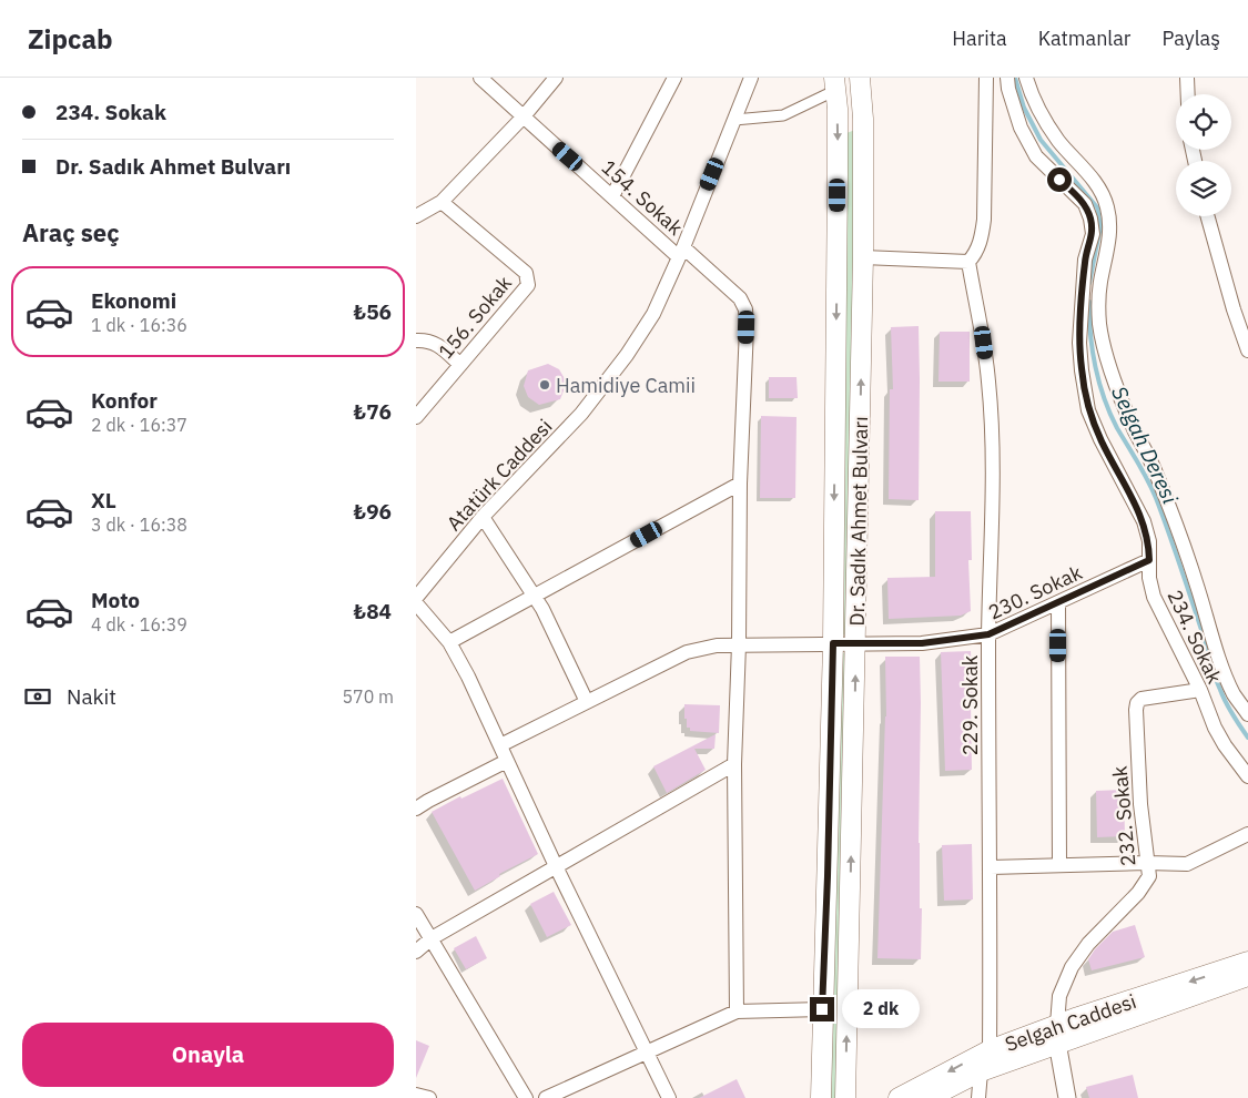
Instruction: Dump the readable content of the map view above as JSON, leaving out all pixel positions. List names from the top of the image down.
{
  "streets": {
    "main road": ["Dr. Sadık Ahmet Bulvarı", "Selgah Caddesi"],
    "street": [
      "154. Sokak",
      "156. Sokak",
      "Atatürk Caddesi",
      "230. Sokak",
      "234. Sokak",
      "229. Sokak",
      "232. Sokak"
    ]
  },
  "crossings": [
    ["154. Sokak", "Atatürk Caddesi"],
    ["154. Sokak", "230. Sokak"],
    ["Dr. Sadık Ahmet Bulvarı", "230. Sokak"],
    ["230. Sokak", "234. Sokak"],
    ["230. Sokak", "229. Sokak"],
    ["234. Sokak", "232. Sokak"],
    ["229. Sokak", "Selgah Caddesi"],
    ["232. Sokak", "Selgah Caddesi"]
  ],
  "water": ["Selgah Deresi"],
  "places": ["Hamidiye Camii"],
  "page": {
    "header": "Zipcab",
    "nav": ["Harita", "Katmanlar", "Paylaş"],
    "banner": ["234. Sokak", "Dr. Sadık Ahmet Bulvarı"],
    "heading": "Araç seç",
    "list": [
      {
        "name": "Ekonomi",
        "note": "1 dk · 16:36",
        "value": "₺56"
      },
      {
        "name": "Konfor",
        "note": "2 dk · 16:37",
        "value": "₺76"
      },
      {
        "name": "XL",
        "note": "3 dk · 16:38",
        "value": "₺96"
      },
      {
        "name": "Moto",
        "note": "4 dk · 16:39",
        "value": "₺84"
      }
    ],
    "pay": ["Nakit", "570 m"],
    "bubble": "2 dk",
    "buttons": "Onayla"
  }
}
